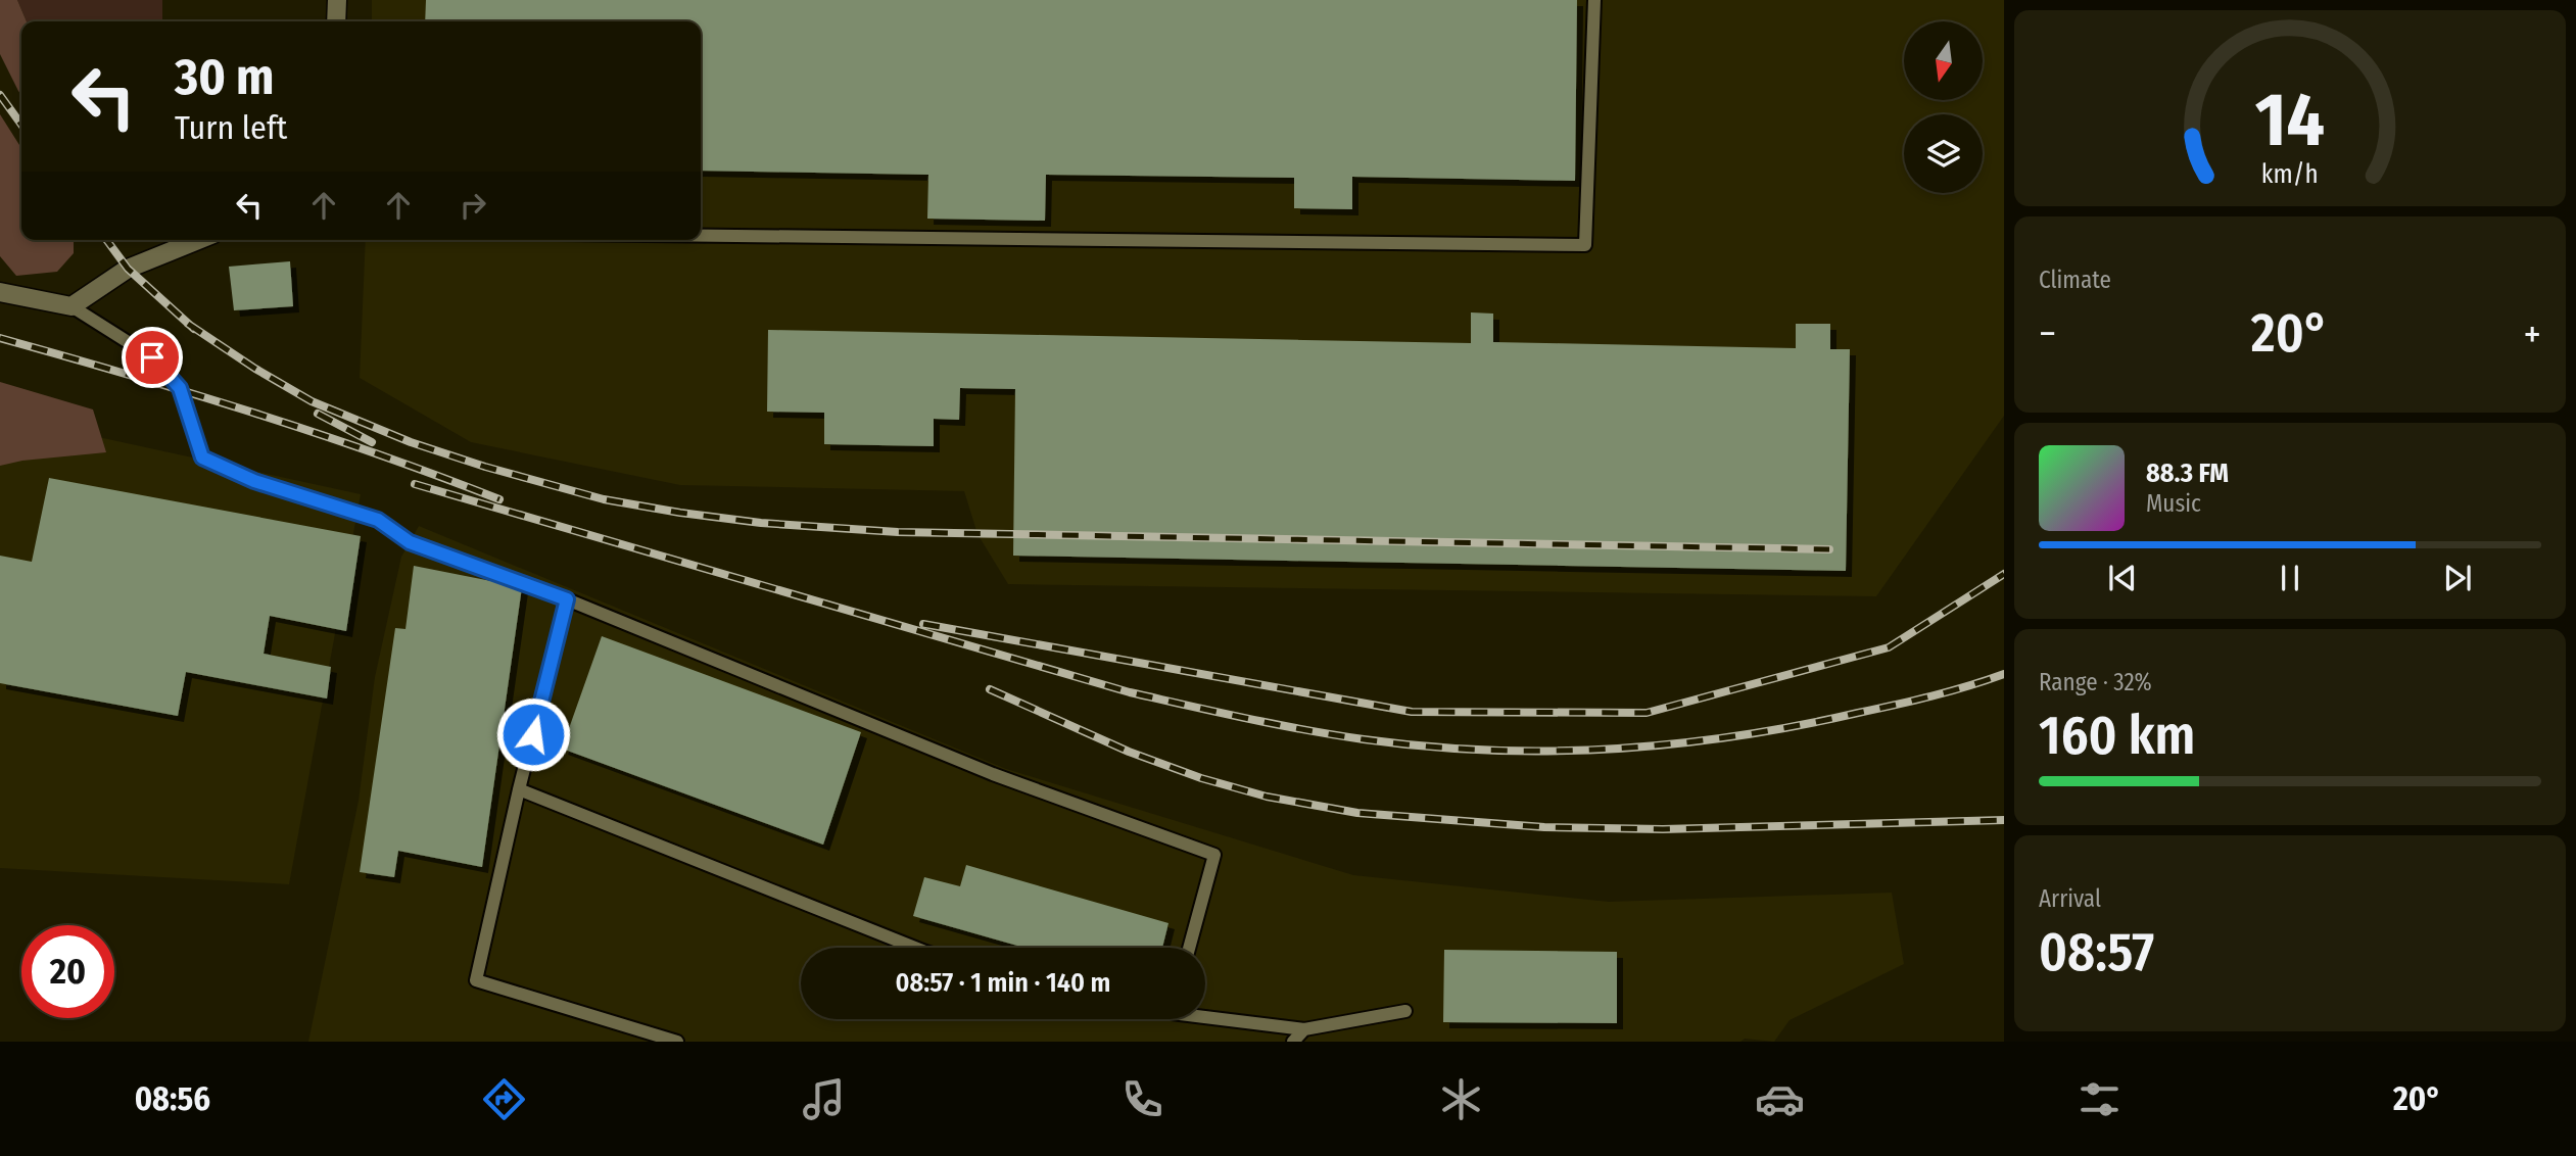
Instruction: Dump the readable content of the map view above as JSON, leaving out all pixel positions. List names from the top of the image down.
{
  "north": "bottom",
  "page": {
    "turn": ["30 m", "Turn left"],
    "tile": [
      "Climate",
      ["Range · 32%", "160 km"],
      ["Arrival", "08:57"]
    ],
    "heat": ["−", "20°", "+"],
    "song": ["88.3 FM", "Music"],
    "limit": "20",
    "trip": "08:57 · 1 min · 140 m",
    "tabs": ["08:56", "20°"],
    "gauge": ["14", "km/h"]
  }
}
